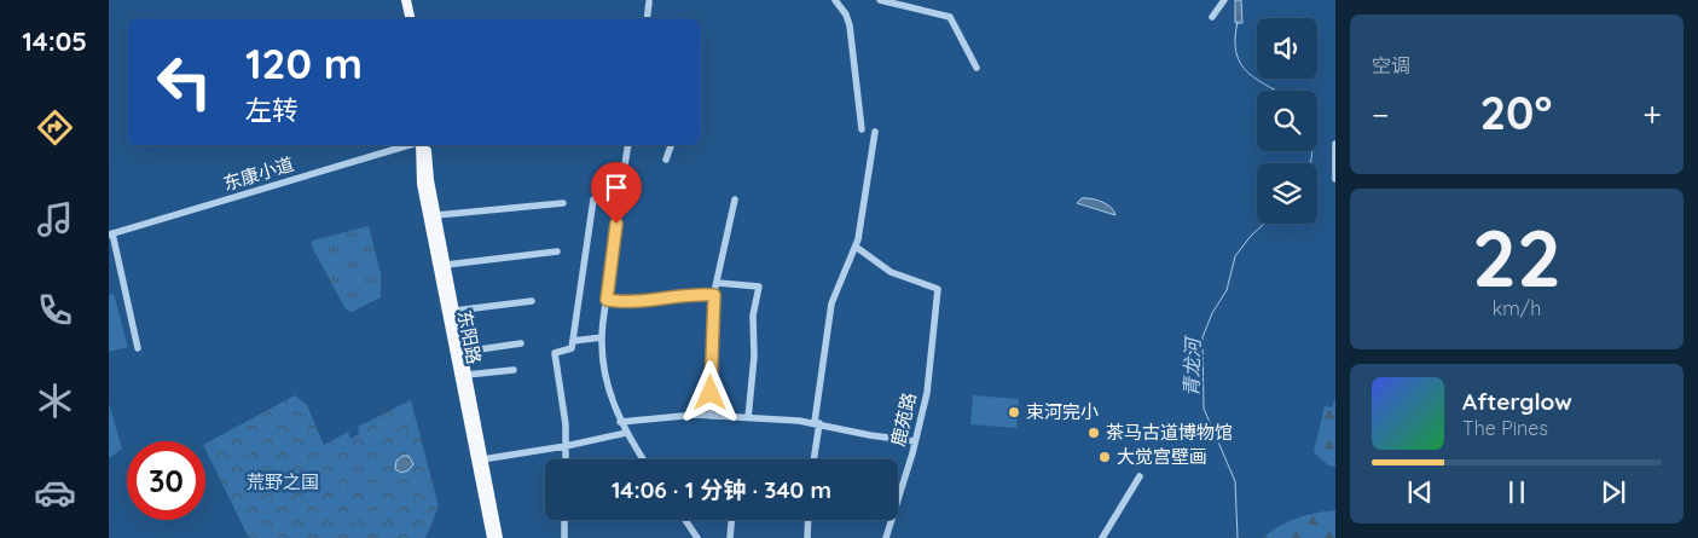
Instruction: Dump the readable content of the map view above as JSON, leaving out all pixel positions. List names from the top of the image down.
{
  "streets": {
    "main road": ["东阳路"],
    "street": ["东康小道", "鹿苑路"]
  },
  "water": ["青龙河"],
  "parks": ["荒野之国"],
  "places": ["束河完小", "茶马古道博物馆", "大觉宫壁画"],
  "page": {
    "tabs": "14:05",
    "tile": [
      "空调",
      ["22", "km/h"]
    ],
    "turn": ["120 m", "左转"],
    "heat": ["−", "20°", "+"],
    "song": ["Afterglow", "The Pines"],
    "limit": "30",
    "trip": "14:06 · 1 分钟 · 340 m"
  }
}
